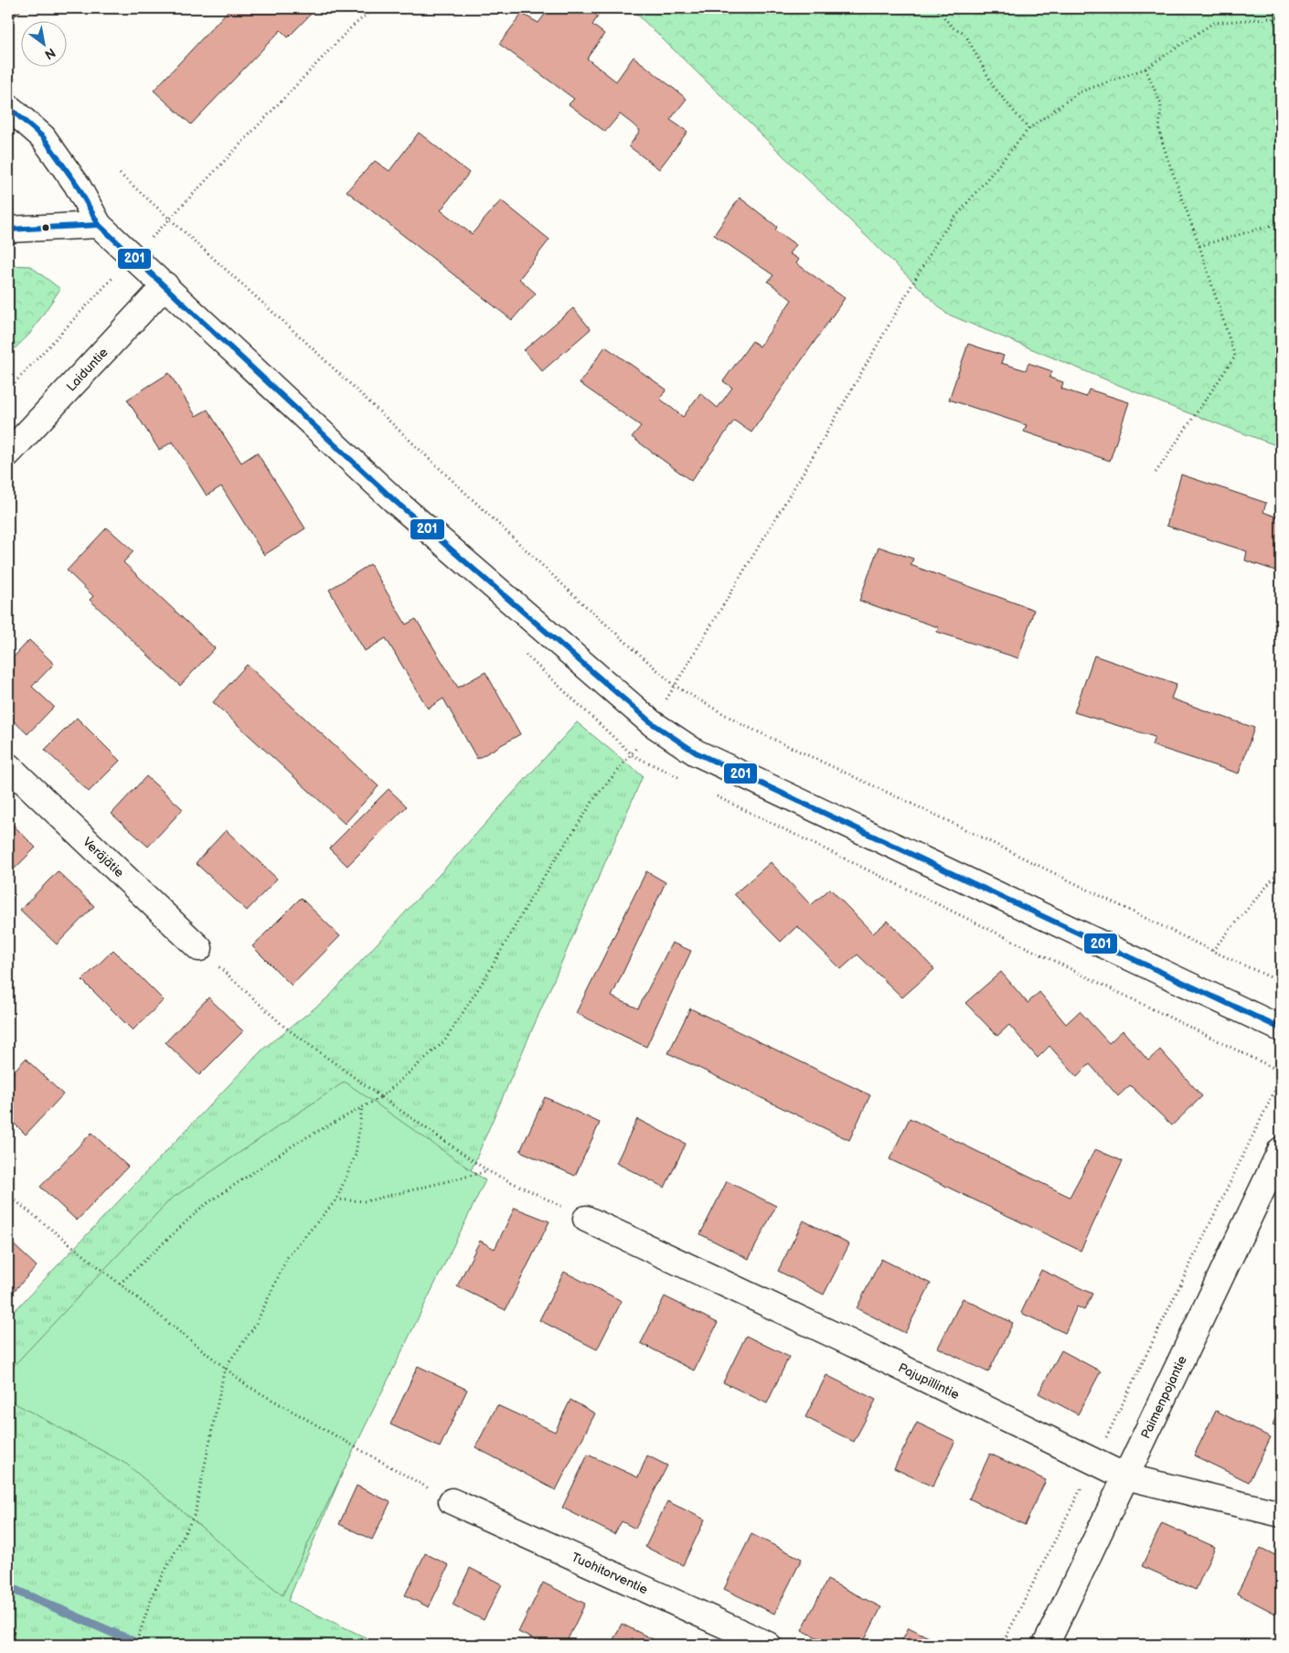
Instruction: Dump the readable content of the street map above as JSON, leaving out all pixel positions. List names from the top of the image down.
{
  "streets": {
    "street": [
      "Laiduntie",
      "Veräjätie",
      "Pajupillintie",
      "Paimenpojantie",
      "Tuohitorventie"
    ]
  },
  "crossings": [
    ["Pajupillintie", "Paimenpojantie"]
  ],
  "lines": ["transit line 201"],
  "north": "bottom right"
}
